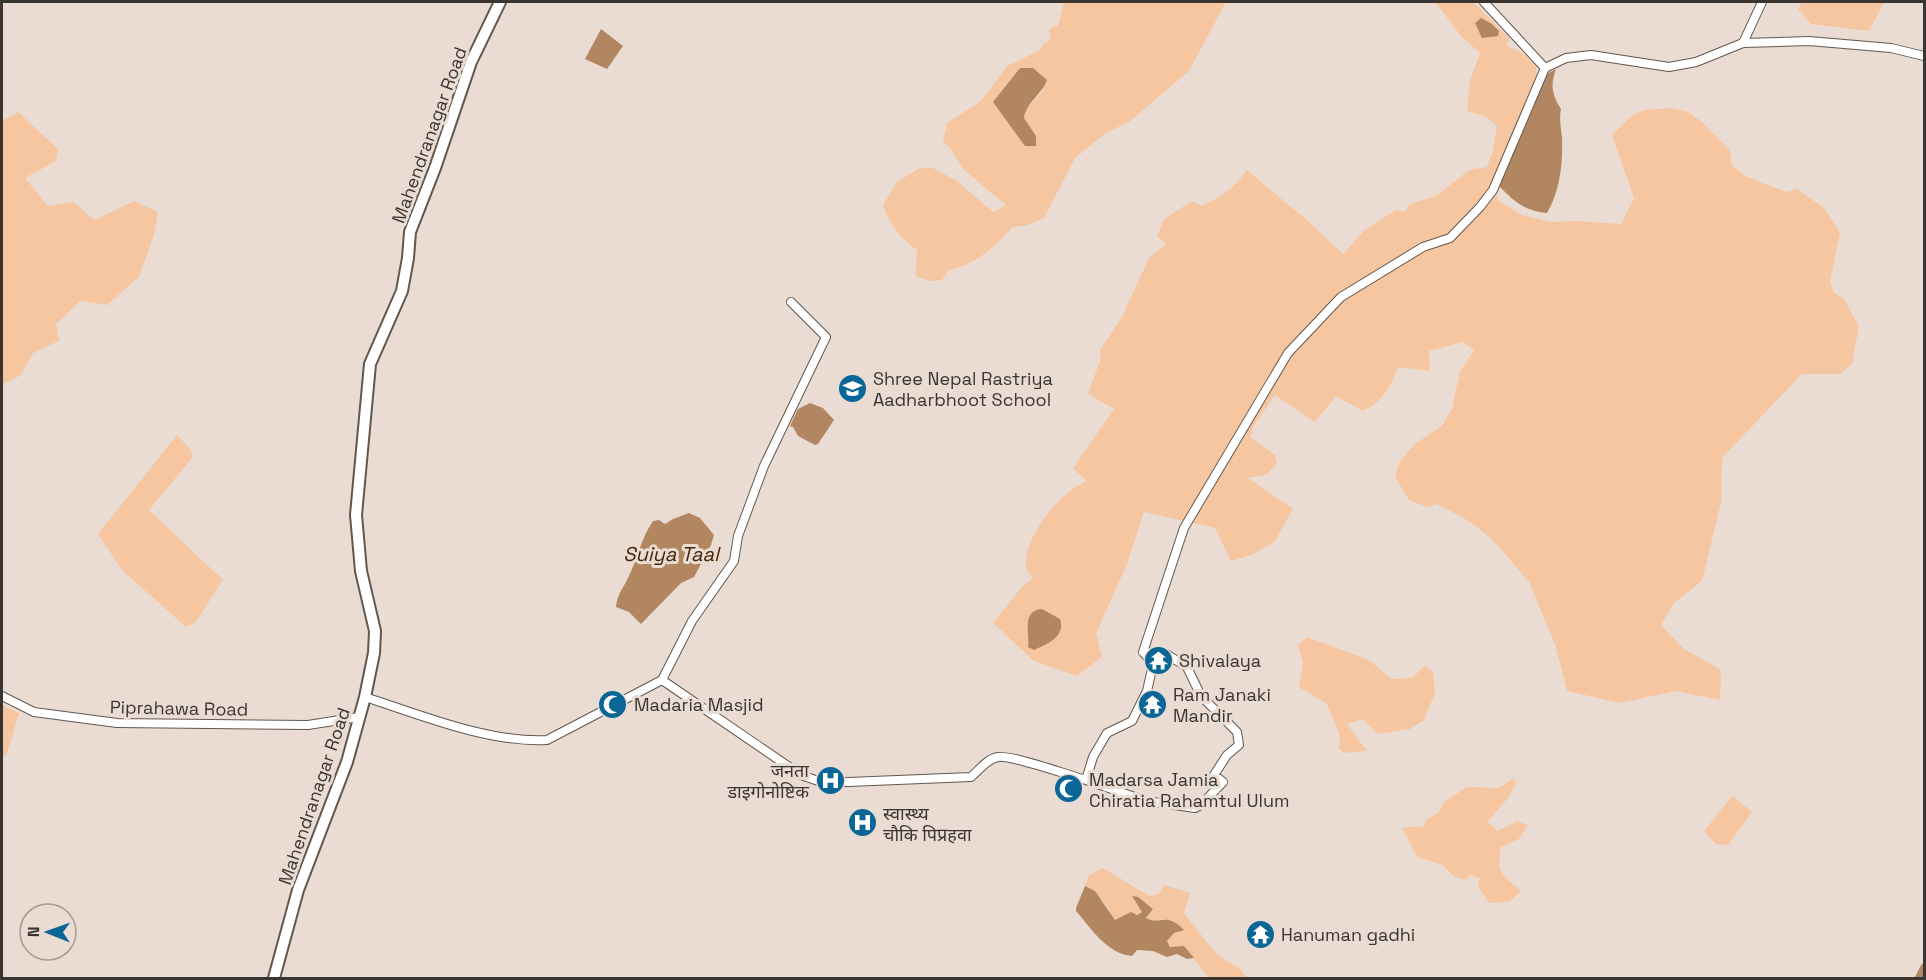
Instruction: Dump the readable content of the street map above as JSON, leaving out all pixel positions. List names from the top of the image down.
{
  "streets": {
    "street": ["Mahendranagar Road", "Piprahawa Road"]
  },
  "crossings": [
    ["Mahendranagar Road", "Piprahawa Road"]
  ],
  "water": ["Suiya Taal"],
  "places": {
    "school or university": ["Shree Nepal Rastriya Aadharbhoot School"],
    "temple": ["Shivalaya", "Ram Janaki Mandir", "Hanuman gadhi"],
    "mosque": ["Madaria Masjid", "Madarsa Jamia Chiratia Rahamtul Ulum"],
    "hospital": ["जनता डाइगोनोष्टिक", "स्वास्थ्य चाैकि पिप्रहवा"]
  },
  "north": "left"
}
